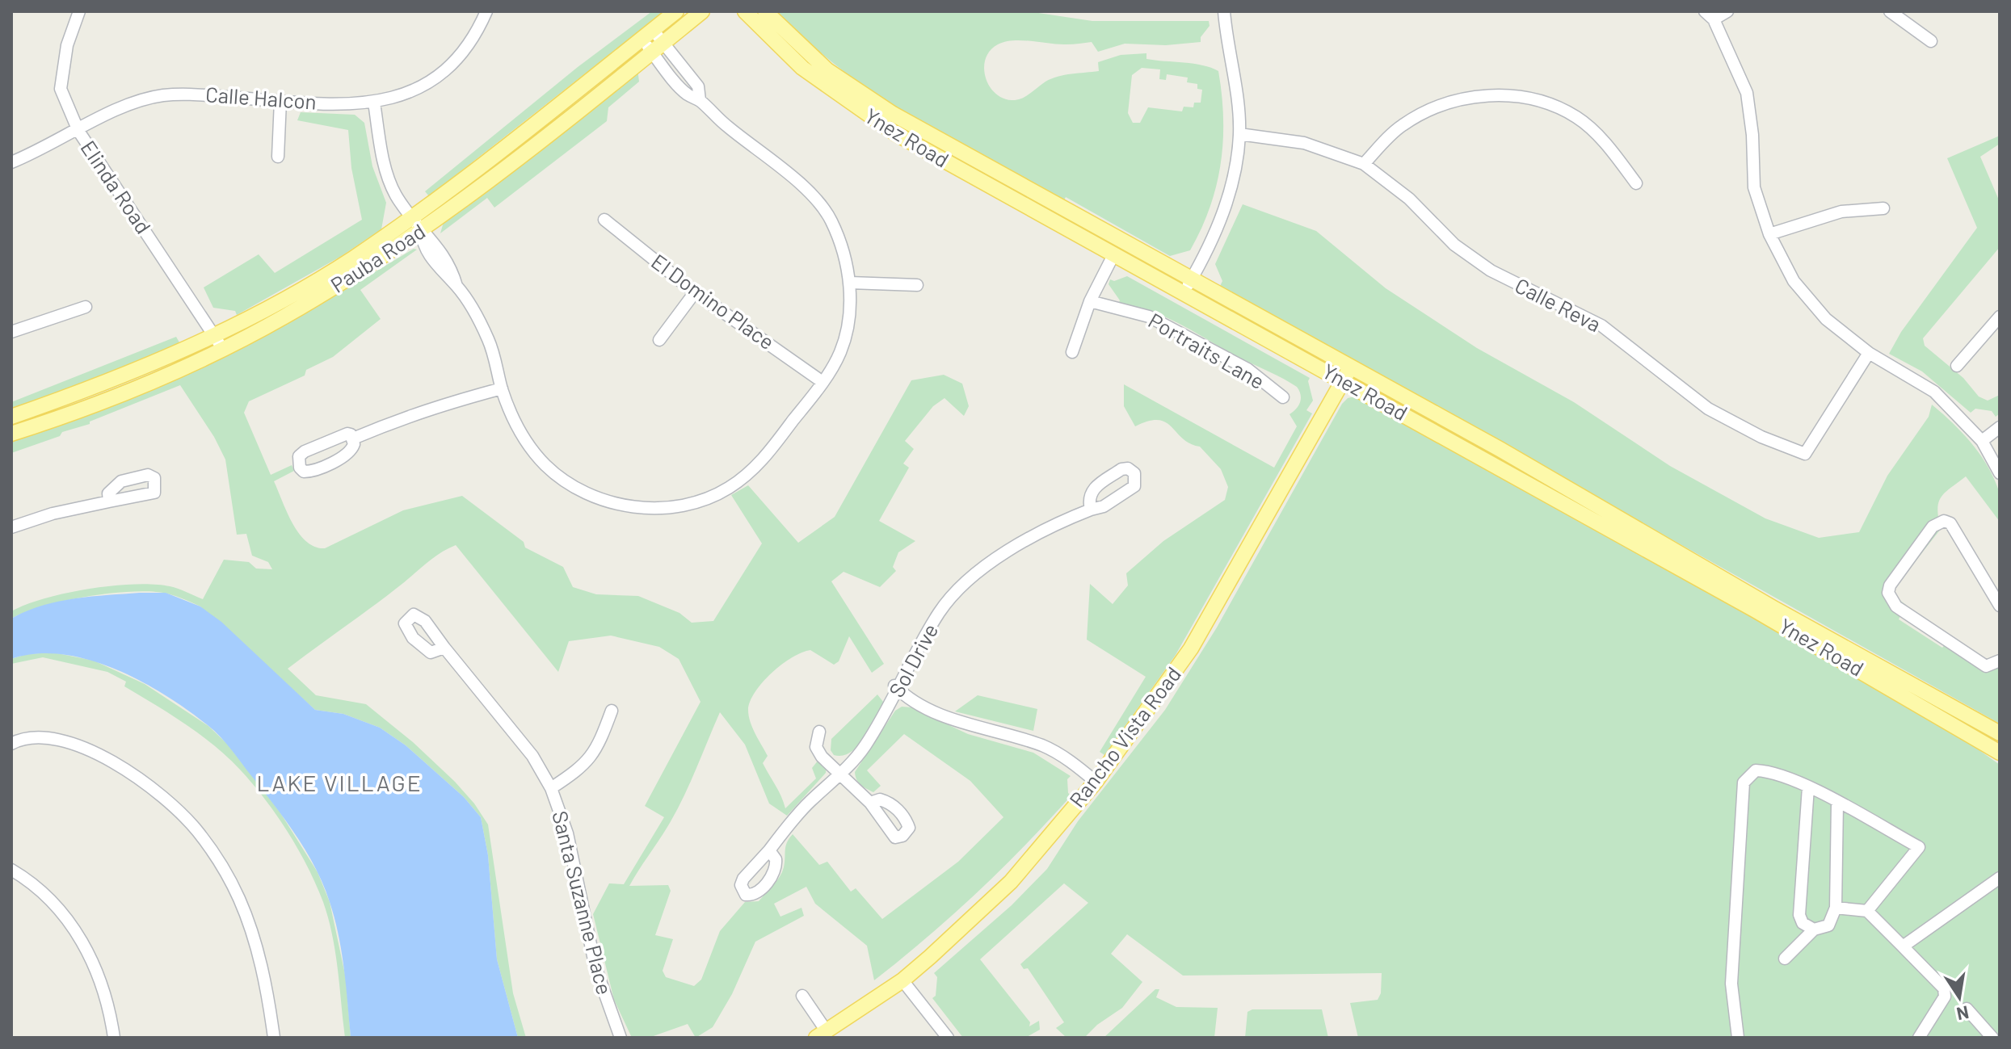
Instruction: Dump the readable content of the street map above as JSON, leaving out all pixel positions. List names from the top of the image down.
{
  "streets": {
    "main road": ["Ynez Road", "Pauba Road", "Rancho Vista Road"],
    "street": [
      "Calle Halcon",
      "Elinda Road",
      "El Domino Place",
      "Calle Reva",
      "Portraits Lane",
      "Sol Drive",
      "Santa Suzanne Place"
    ]
  },
  "crossings": [
    ["Calle Halcon", "Elinda Road"],
    ["Ynez Road", "Rancho Vista Road"],
    ["Elinda Road", "Pauba Road"]
  ],
  "districts": ["LAKE VILLAGE"],
  "north": "bottom"
}
